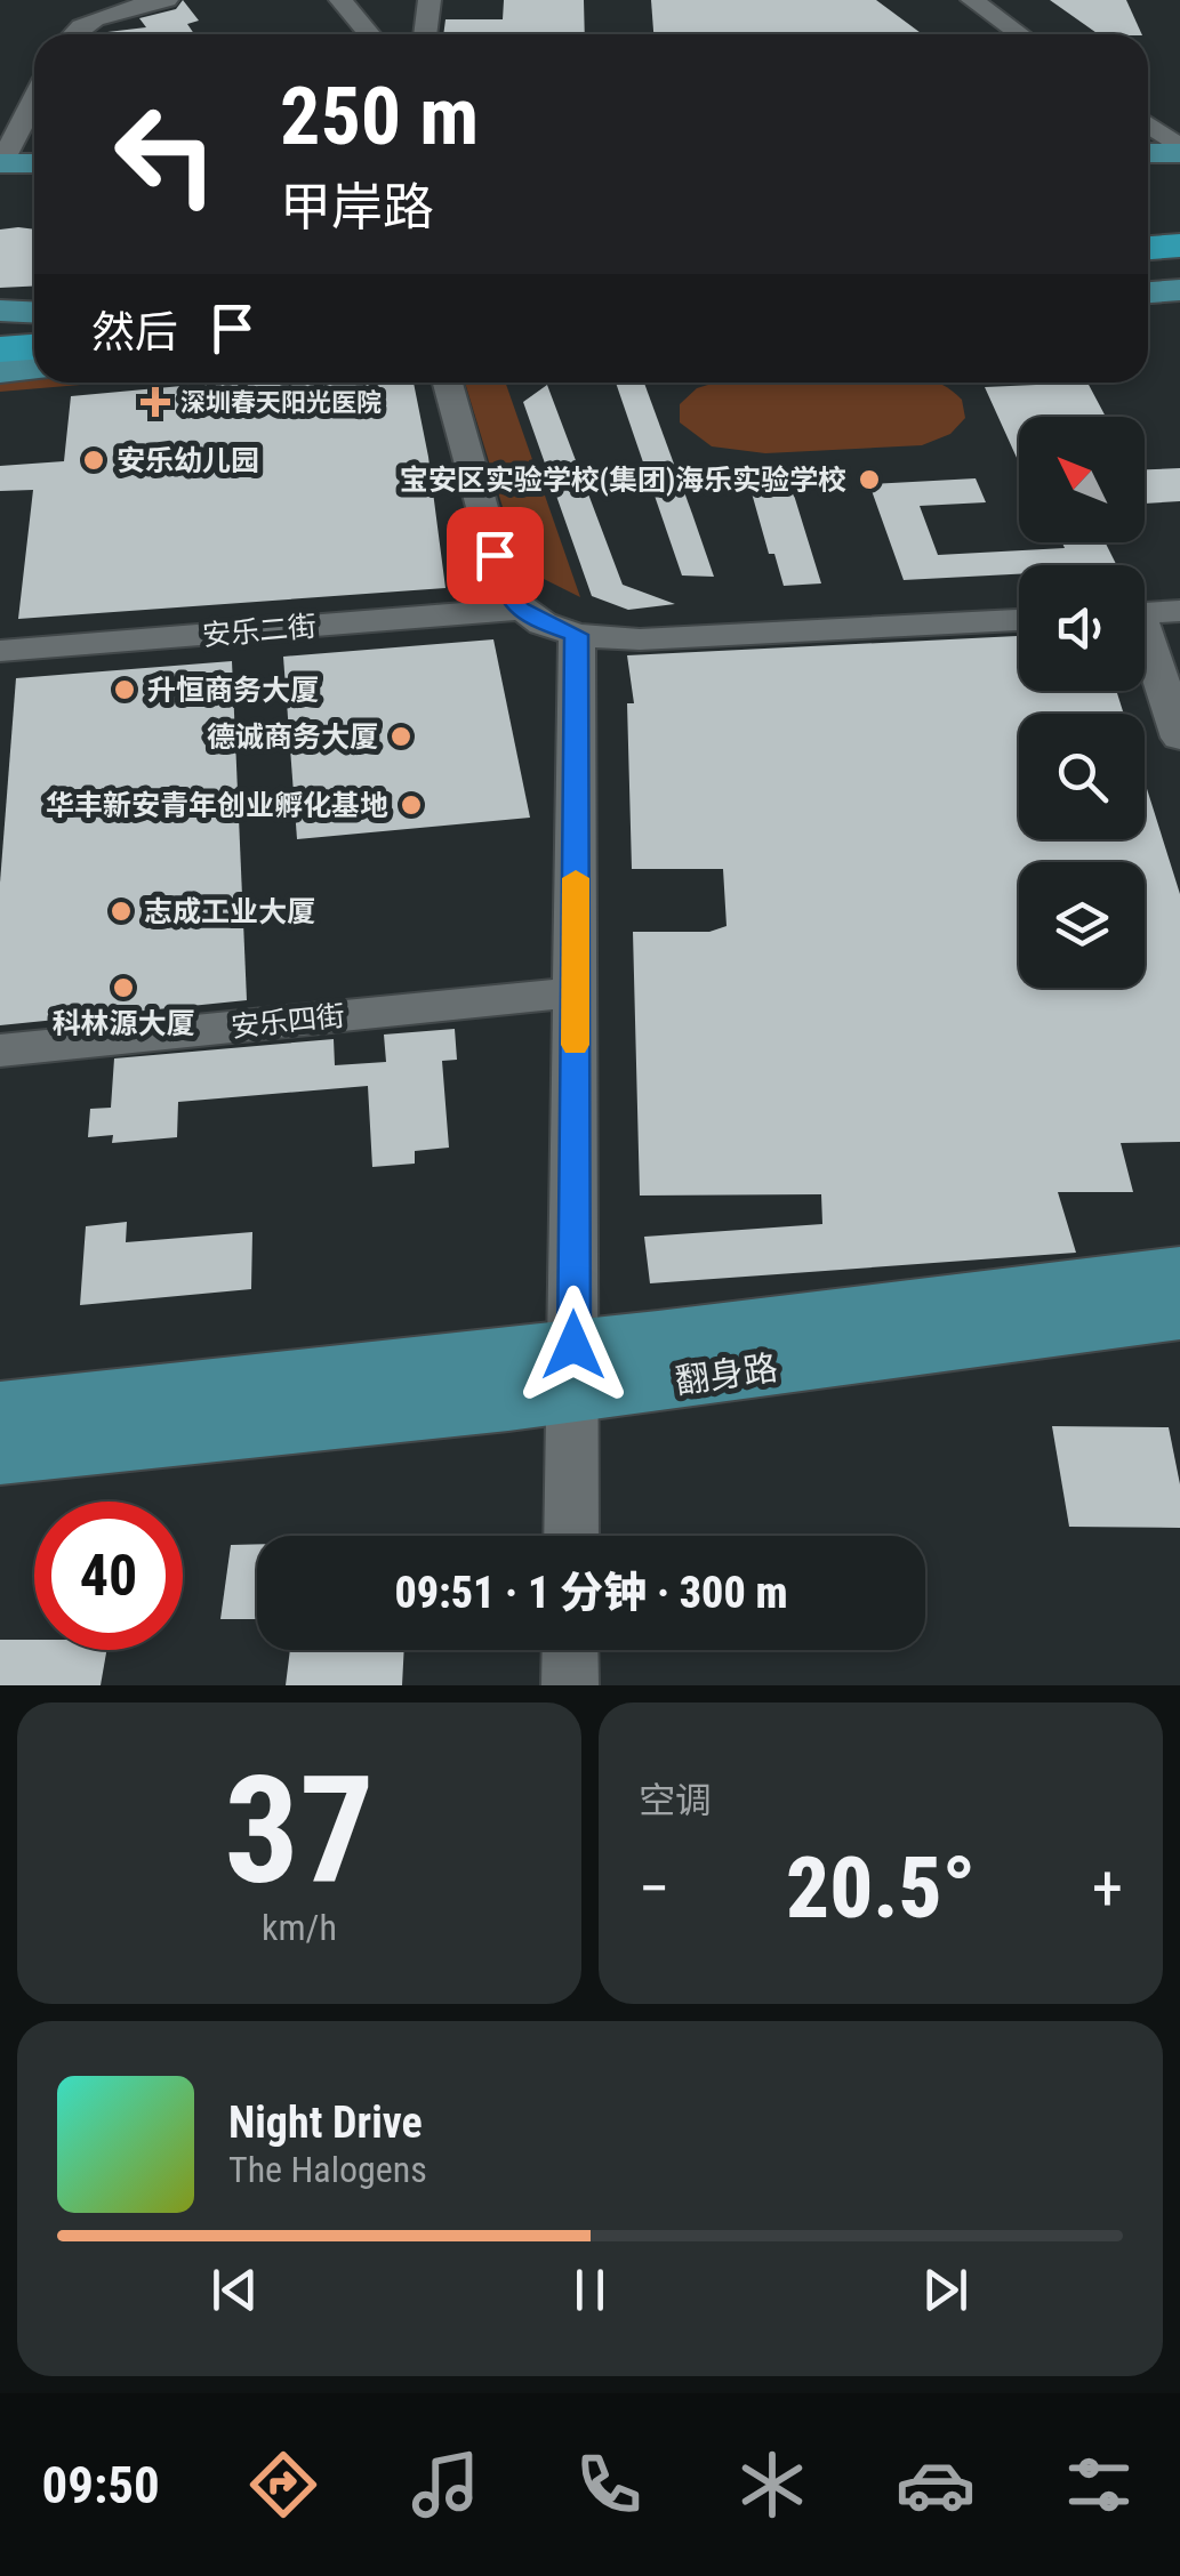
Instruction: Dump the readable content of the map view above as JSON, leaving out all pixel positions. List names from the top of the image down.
{
  "streets": {
    "main road": ["翻身路"],
    "street": ["安乐二街", "安乐四街"]
  },
  "places": {
    "health": ["深圳春天阳光医院"],
    "other": [
      "安乐幼儿园",
      "宝安区实验学校(集团)海乐实验学校",
      "升恒商务大厦",
      "德诚商务大厦",
      "华丰新安青年创业孵化基地",
      "志成工业大厦",
      "科林源大厦"
    ]
  },
  "north": "top left",
  "page": {
    "turn": ["250 m", "甲岸路"],
    "then": "然后",
    "limit": "40",
    "trip": "09:51 · 1 分钟 · 300 m",
    "tile": [
      ["37", "km/h"],
      "空调"
    ],
    "heat": ["−", "20.5°", "+"],
    "song": ["Night Drive", "The Halogens"],
    "tabs": "09:50"
  }
}
